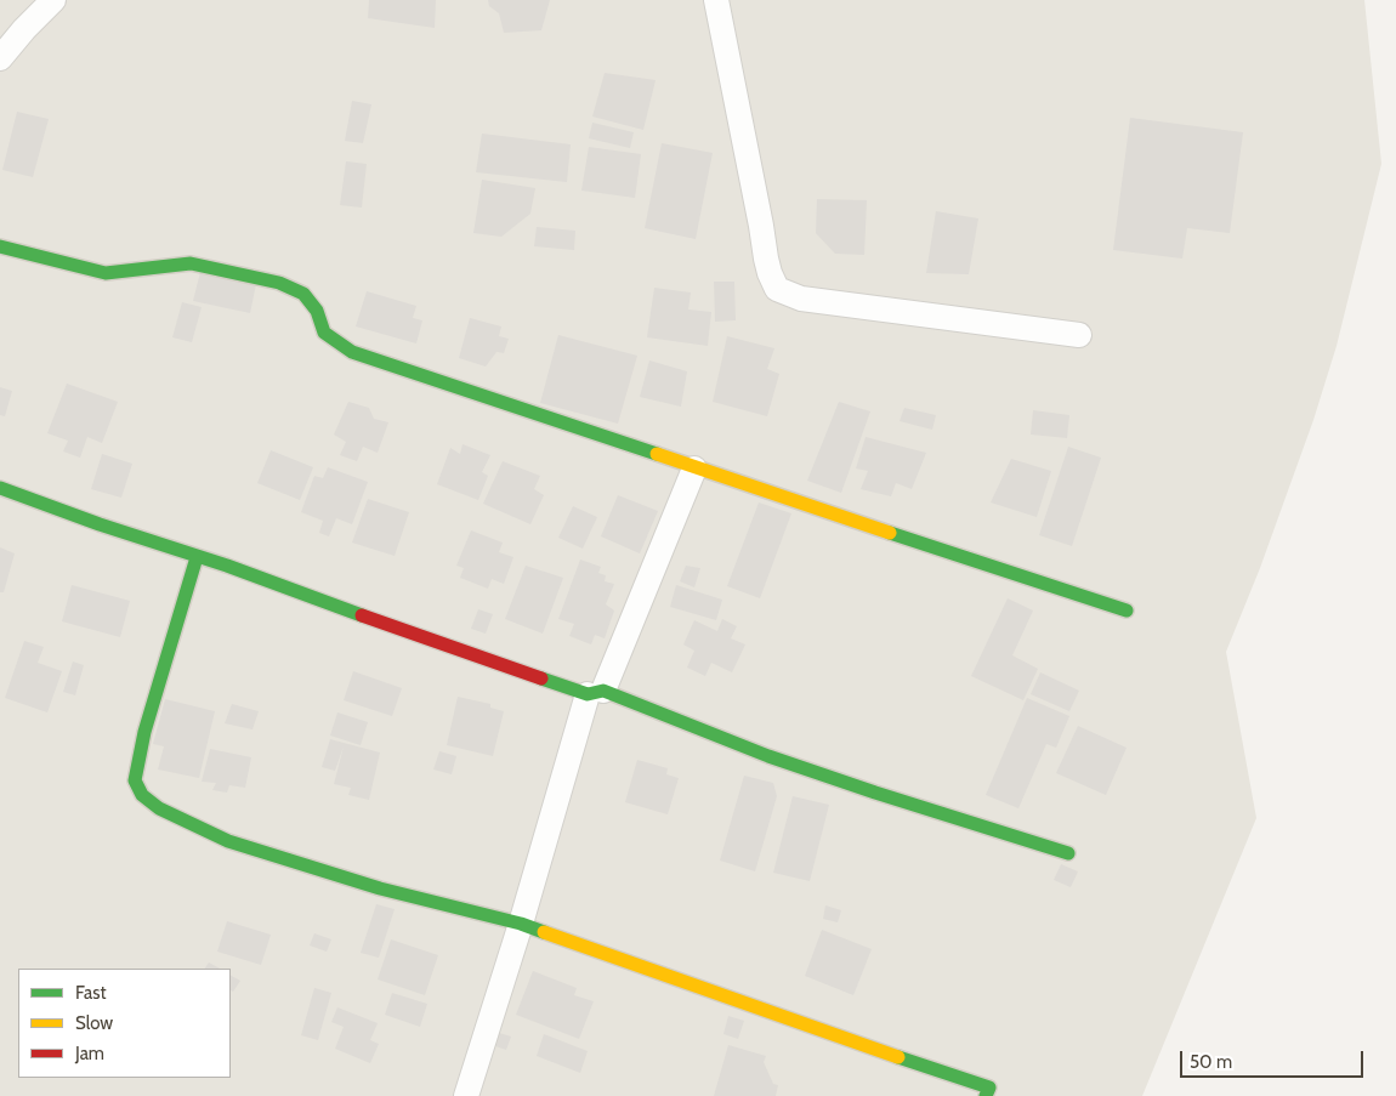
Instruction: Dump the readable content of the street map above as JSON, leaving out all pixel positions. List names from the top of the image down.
{
  "legend": ["Fast", "Slow", "Jam"],
  "scale_bar": "50 m"
}
